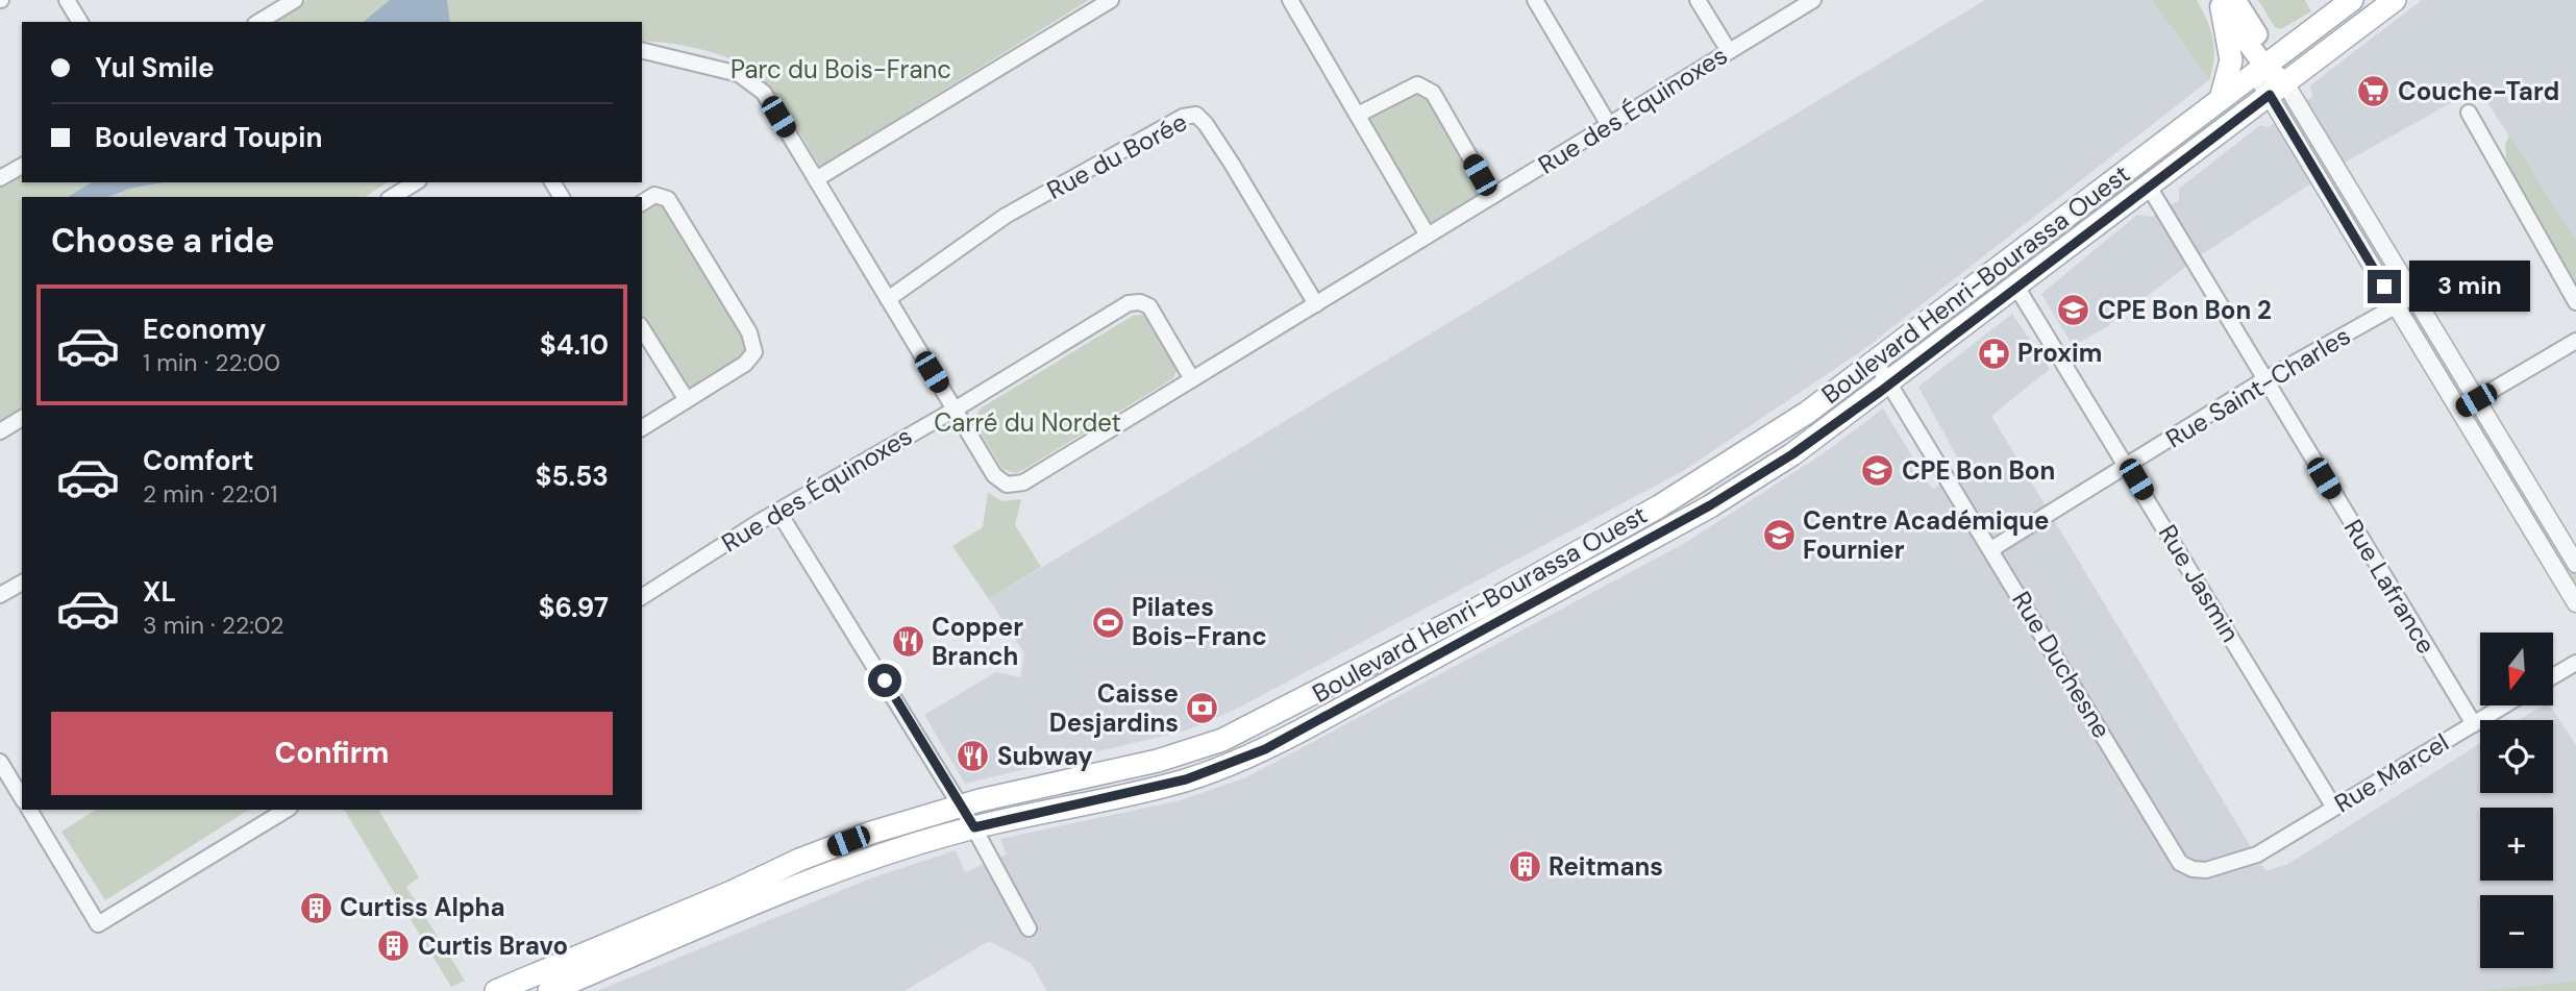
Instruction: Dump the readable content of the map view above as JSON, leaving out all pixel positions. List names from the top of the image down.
{
  "streets": {
    "main road": ["Boulevard Henri-Bourassa Ouest"],
    "street": [
      "Rue des Équinoxes",
      "Rue du Borée",
      "Rue Saint-Charles",
      "Rue Jasmin",
      "Rue Lafrance",
      "Rue Duchesne",
      "Rue Marcel"
    ]
  },
  "crossings": [
    ["Rue des Équinoxes", "Rue du Borée"],
    ["Boulevard Henri-Bourassa Ouest", "Rue Jasmin"],
    ["Boulevard Henri-Bourassa Ouest", "Rue Lafrance"],
    ["Boulevard Henri-Bourassa Ouest", "Rue Duchesne"],
    ["Rue Saint-Charles", "Rue Jasmin"],
    ["Rue Saint-Charles", "Rue Lafrance"],
    ["Rue Saint-Charles", "Rue Duchesne"],
    ["Rue Jasmin", "Rue Marcel"],
    ["Rue Lafrance", "Rue Marcel"],
    ["Rue Duchesne", "Rue Marcel"]
  ],
  "parks": ["Parc du Bois-Franc", "Carré du Nordet"],
  "places": {
    "supermarket": ["Couche-Tard"],
    "school or university": ["CPE Bon Bon 2", "CPE Bon Bon", "Centre Académique Fournier"],
    "pharmacy": ["Proxim"],
    "sports": ["Pilates Bois-Franc"],
    "restaurant": ["Copper Branch", "Subway"],
    "bank": ["Caisse Desjardins"],
    "building": ["Reitmans", "Curtiss Alpha", "Curtis Bravo"]
  },
  "north": "bottom",
  "page": {
    "banner": ["Yul Smile", "Boulevard Toupin"],
    "heading": "Choose a ride",
    "bubble": "3 min",
    "list": [
      {
        "name": "Economy",
        "note": "1 min · 22:00",
        "value": "$4.10"
      },
      {
        "name": "Comfort",
        "note": "2 min · 22:01",
        "value": "$5.53"
      },
      {
        "name": "XL",
        "note": "3 min · 22:02",
        "value": "$6.97"
      }
    ],
    "map_buttons": ["+", "−"],
    "buttons": "Confirm"
  }
}
